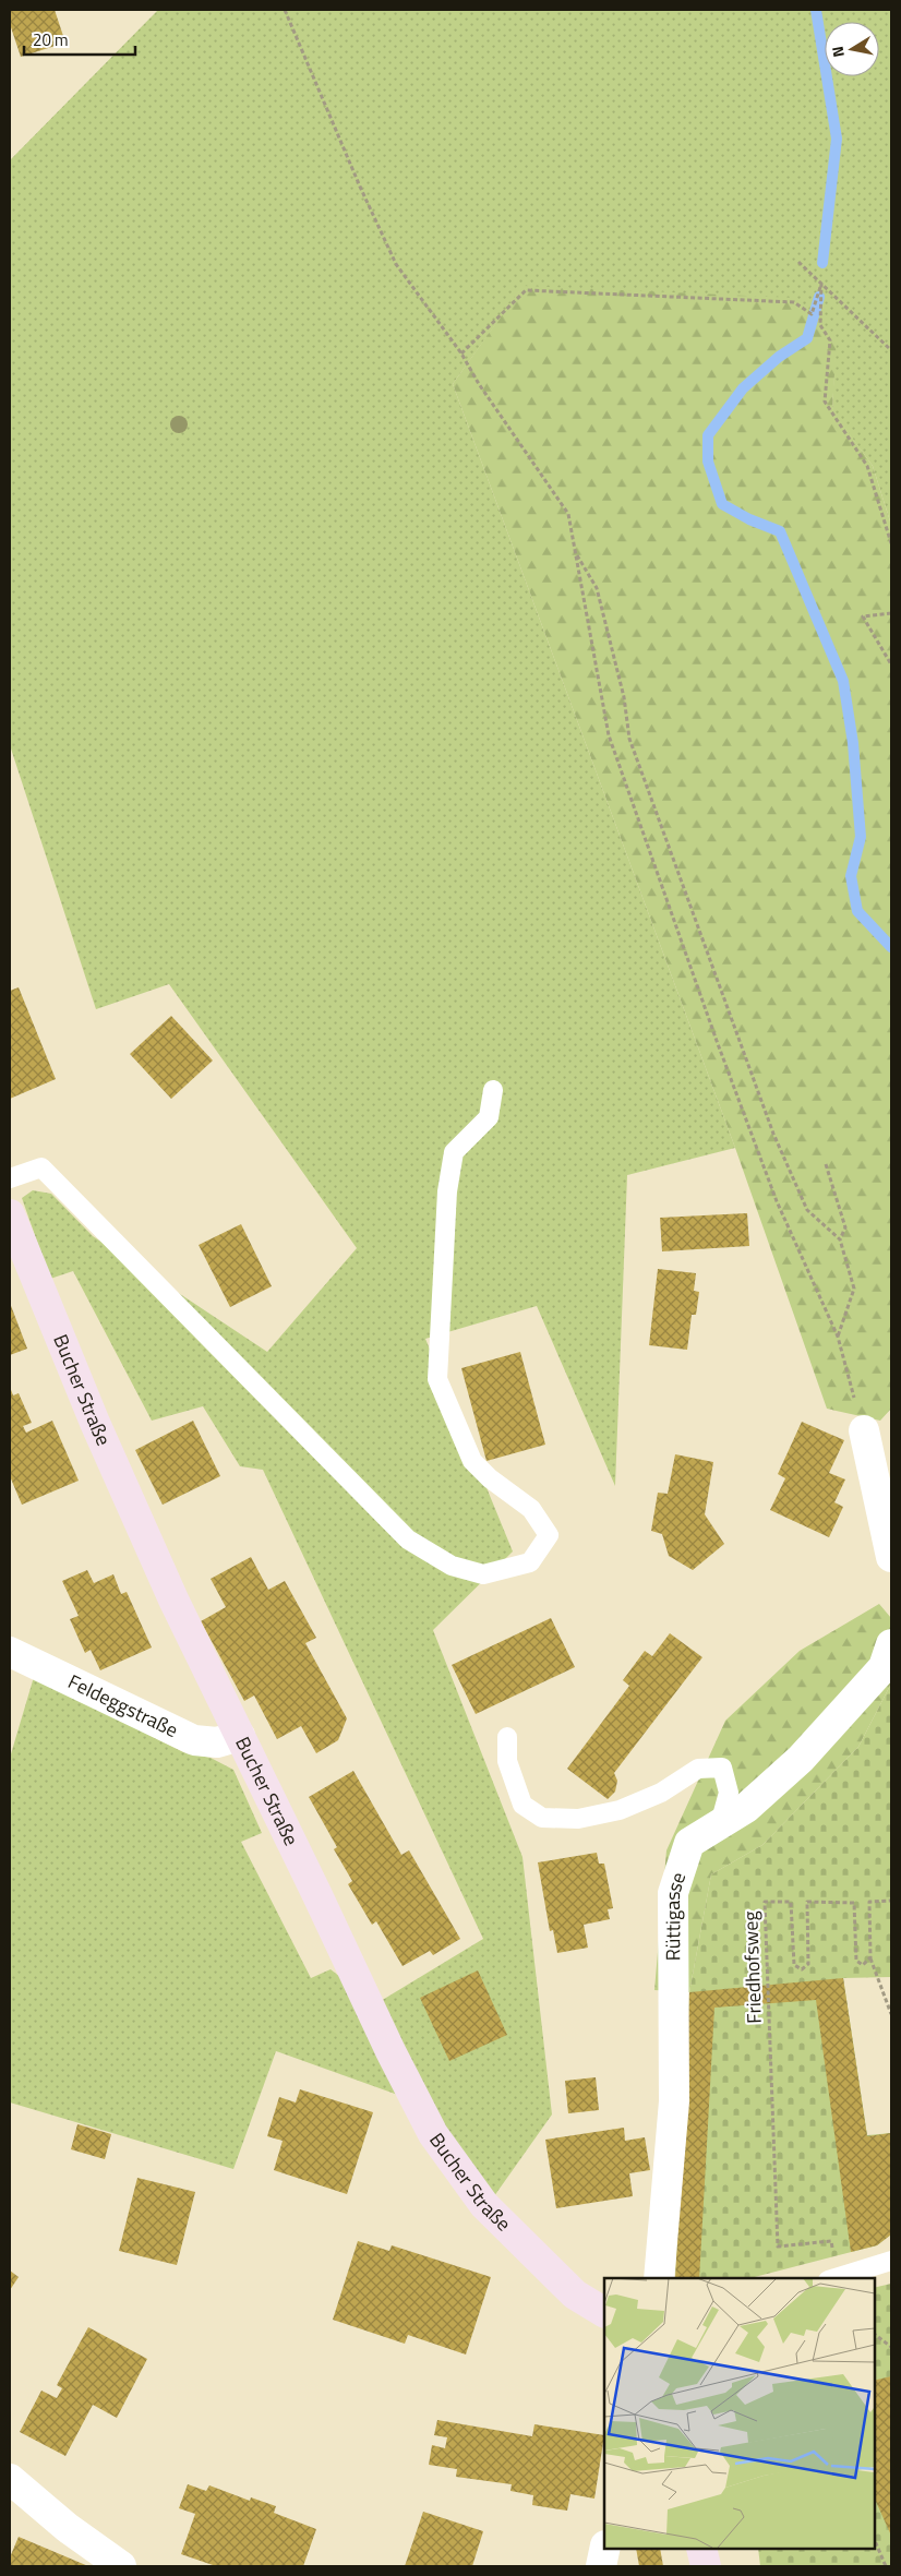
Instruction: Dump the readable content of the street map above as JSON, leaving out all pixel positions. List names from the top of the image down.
{
  "streets": {
    "street": ["Bucher Straße", "Feldeggstraße", "Rüttigasse"],
    "path": ["Friedhofsweg"]
  },
  "crossings": [
    ["Bucher Straße", "Feldeggstraße"]
  ],
  "scale_bar": "20 m",
  "north": "left"
}
